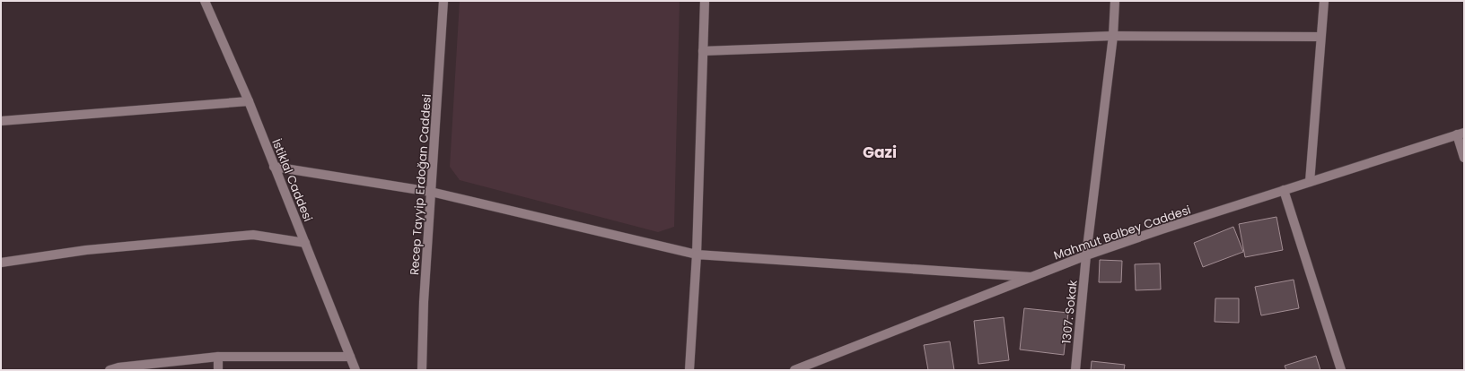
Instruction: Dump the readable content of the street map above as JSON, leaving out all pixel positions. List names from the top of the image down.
{
  "streets": {
    "street": [
      "İstiklal Caddesi",
      "Recep Tayyip Erdoğan Caddesi",
      "Mahmut Balbey Caddesi",
      "1307. Sokak"
    ]
  },
  "crossings": [
    ["Mahmut Balbey Caddesi", "1307. Sokak"]
  ],
  "districts": ["Gazi"]
}
